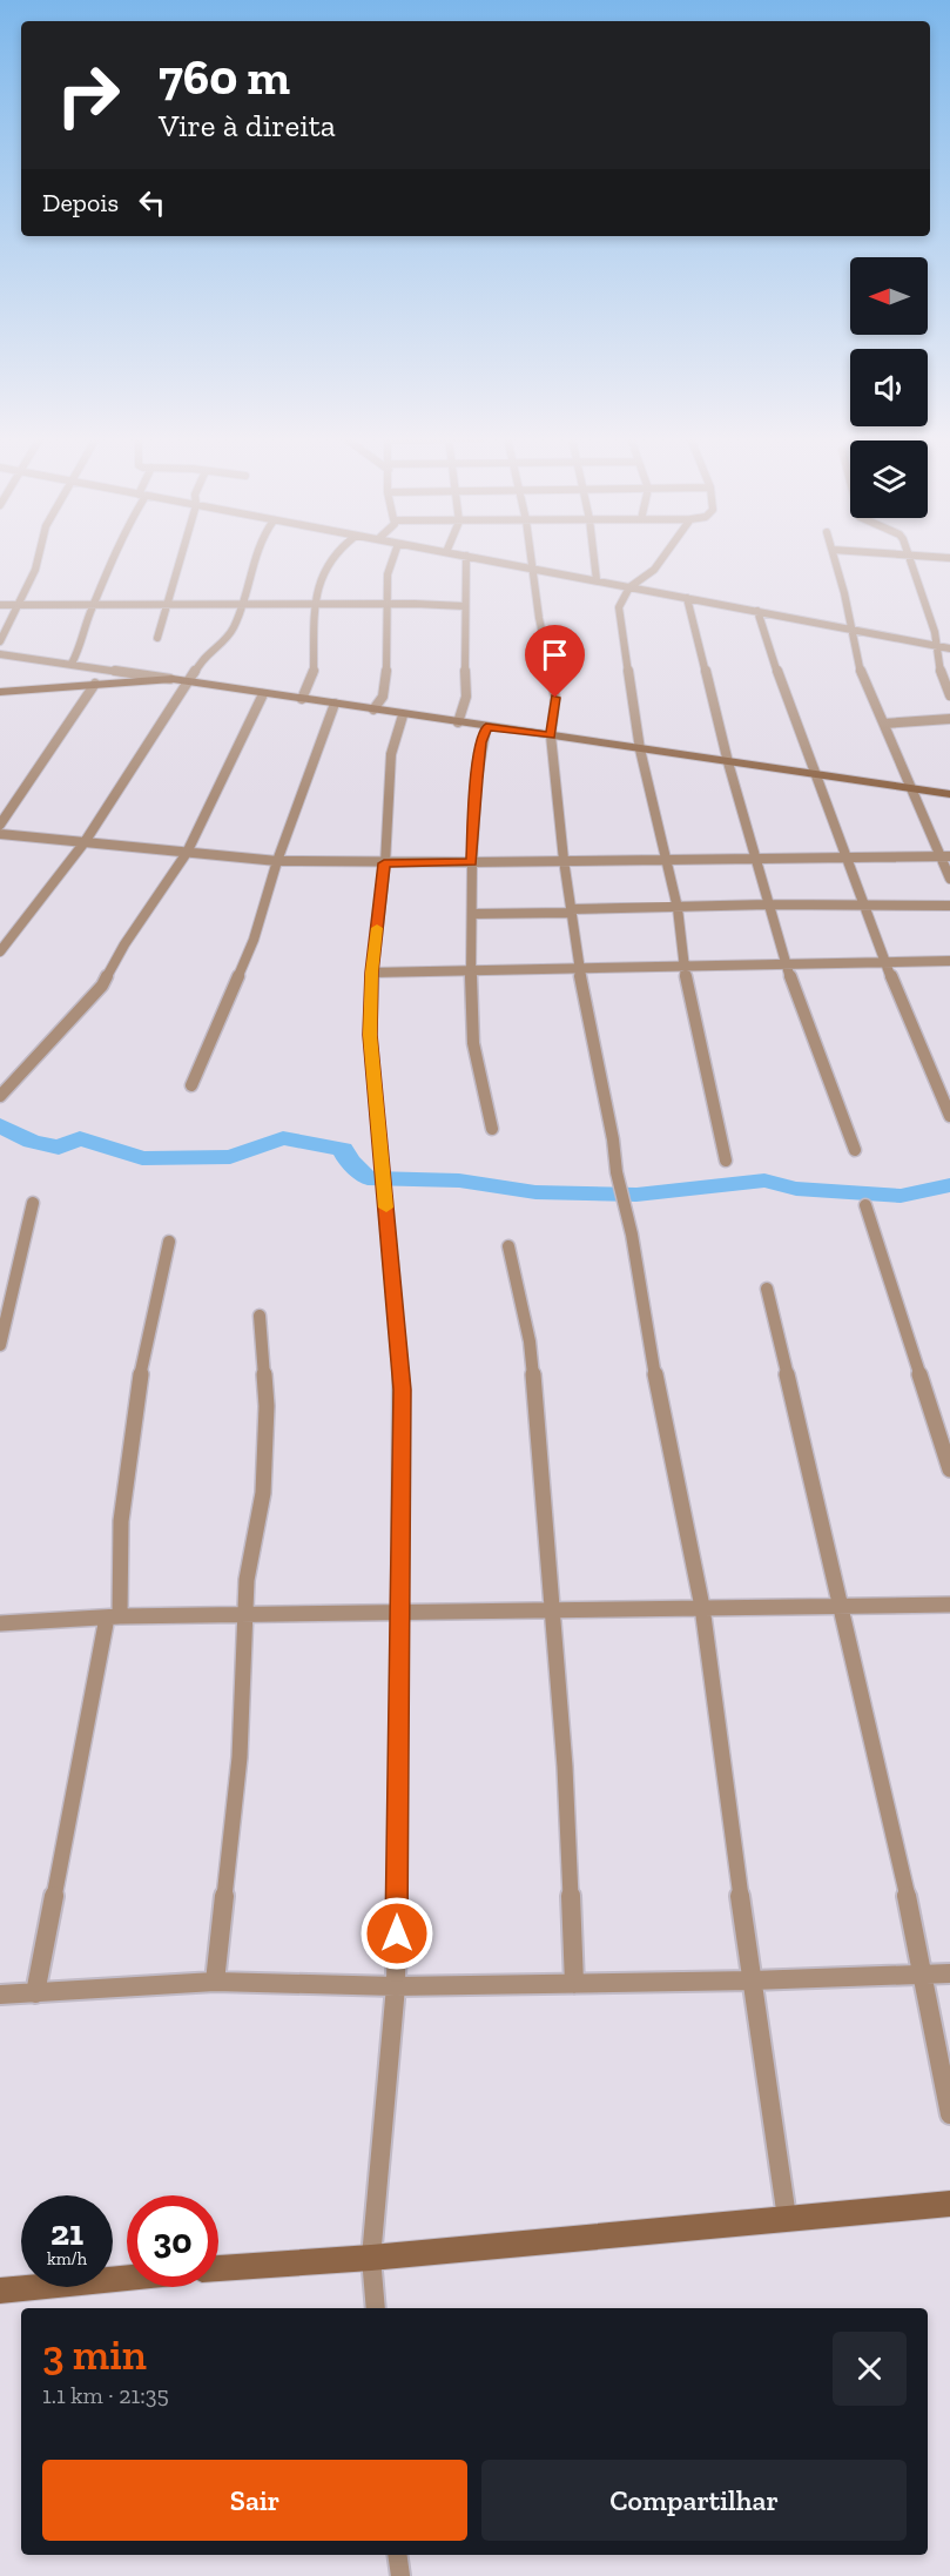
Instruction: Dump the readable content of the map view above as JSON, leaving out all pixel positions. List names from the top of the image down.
{
  "north": "left",
  "page": {
    "turn": ["760 m", "Vire à direita"],
    "then": "Depois",
    "speed": "21 km/h",
    "limit": "30",
    "heading": ["3 min", "1.1 km · 21:35"],
    "buttons": ["Sair", "Compartilhar"]
  }
}
